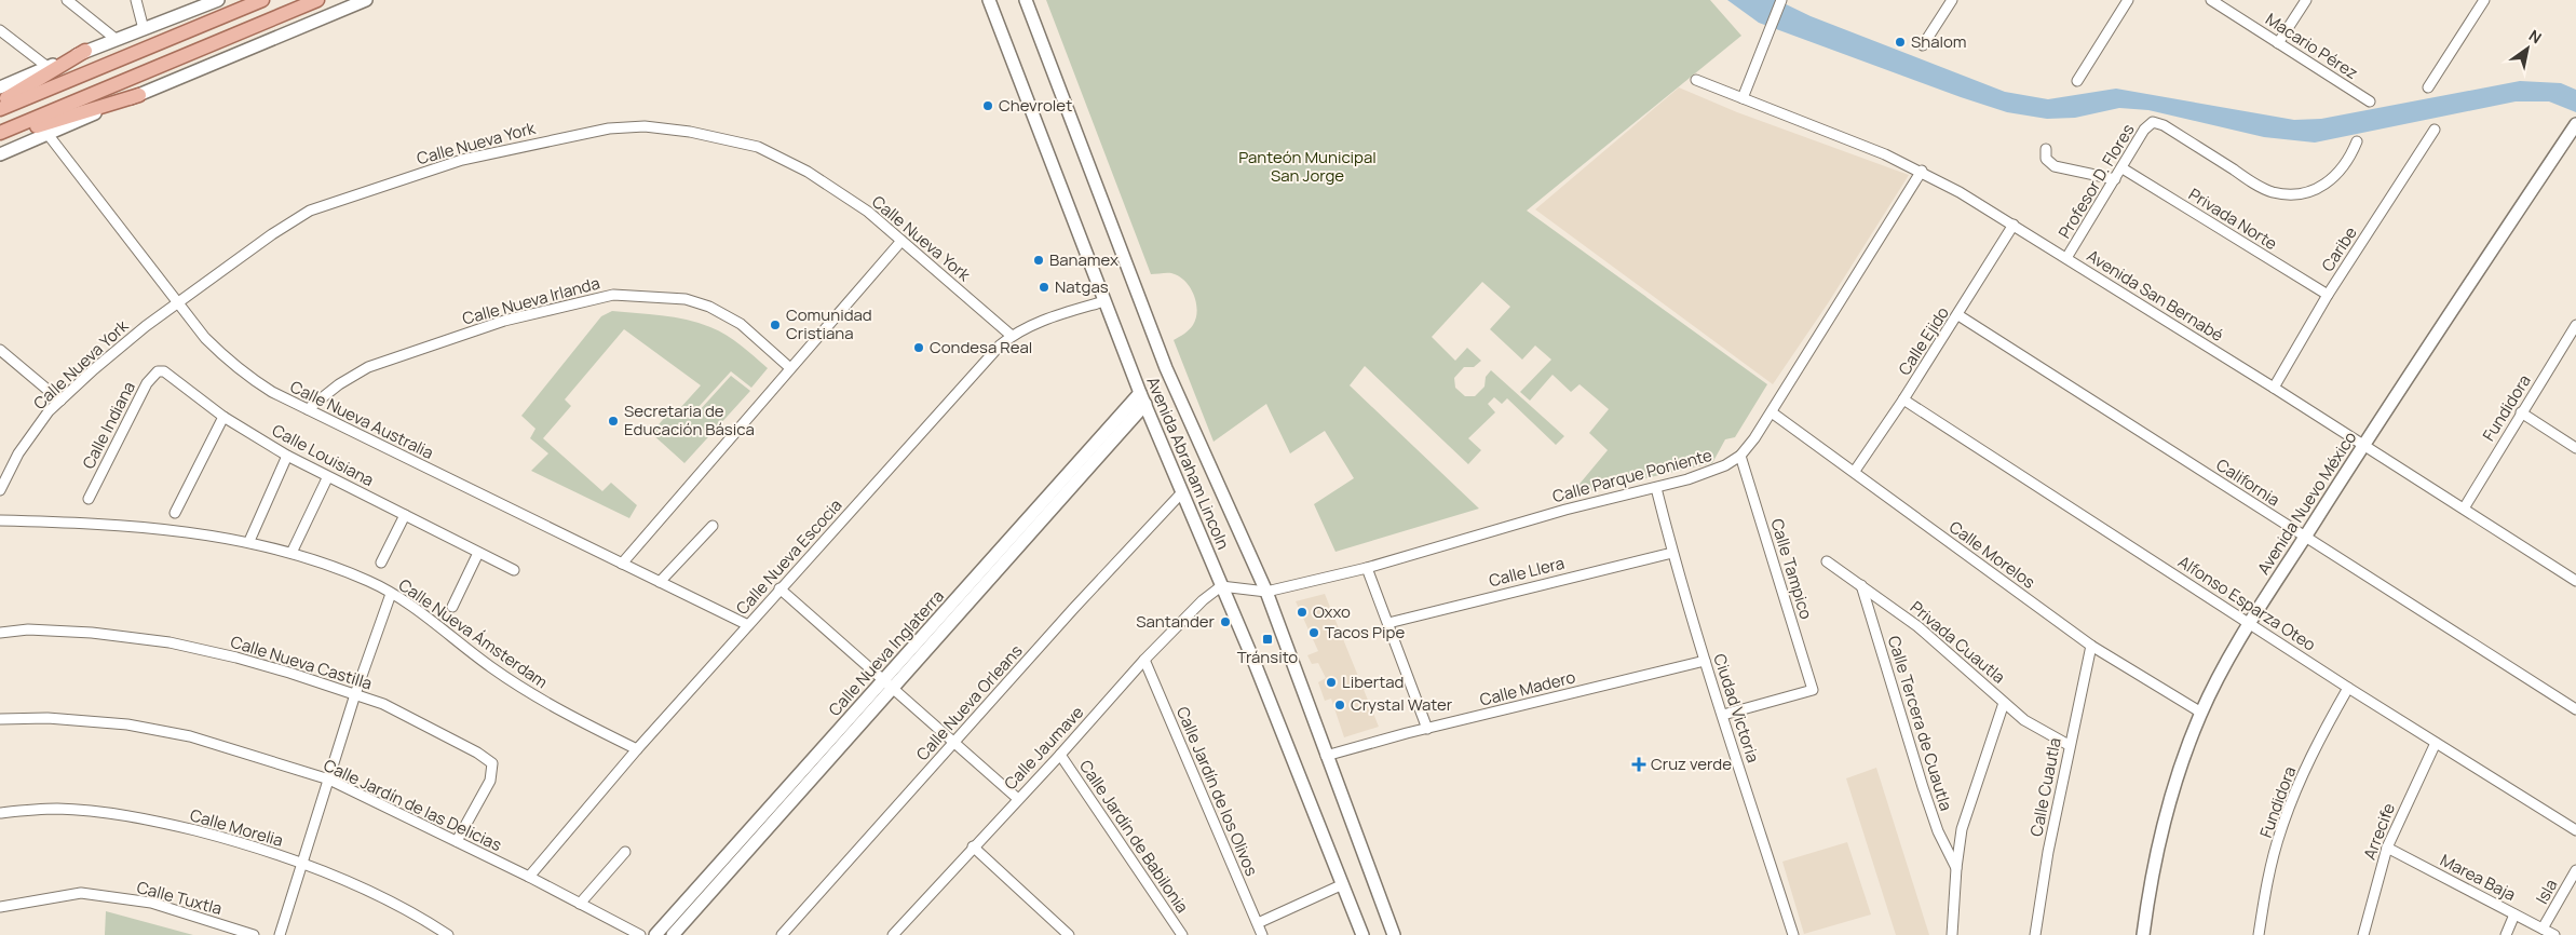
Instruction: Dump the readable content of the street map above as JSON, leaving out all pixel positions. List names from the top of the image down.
{
  "streets": {
    "main road": ["Avenida Abraham Lincoln", "Avenida Nuevo México", "Calle Nueva Inglaterra"],
    "street": [
      "Macario Pérez",
      "Calle Nueva York",
      "Profesor D. Flores",
      "Privada Norte",
      "Caribe",
      "Avenida San Bernabé",
      "Calle Nueva Irlanda",
      "Calle Ejido",
      "Fundidora",
      "Calle Nueva Australia",
      "Calle Indiana",
      "Calle Louisiana",
      "Calle Parque Poniente",
      "California",
      "Calle Morelos",
      "Calle Nueva Escocia",
      "Calle Tampico",
      "Calle Llera",
      "Alfonso Esparza Oteo",
      "Calle Nueva Ámsterdam",
      "Privada Cuautla",
      "Calle Nueva Castilla",
      "Calle Madero",
      "Calle Nueva Orleans",
      "Ciudad Victoria",
      "Calle Tercera de Cuautla",
      "Calle Jaumave",
      "Calle Cuautla",
      "Calle Jardín de los Olivos",
      "Calle Jardín de las Delicias",
      "Calle Morelia",
      "Arrecife",
      "Calle Jardín de Babilonia",
      "Marea Baja",
      "Isla",
      "Calle Tuxtla"
    ]
  },
  "crossings": [
    ["Calle Nueva York", "Calle Nueva Australia"],
    ["Calle Nueva York", "Calle Nueva Escocia"],
    ["Profesor D. Flores", "Privada Norte"],
    ["Profesor D. Flores", "Avenida San Bernabé"],
    ["Privada Norte", "Caribe"],
    ["Caribe", "Avenida San Bernabé"],
    ["Avenida San Bernabé", "Calle Ejido"],
    ["Avenida San Bernabé", "Fundidora"],
    ["Avenida San Bernabé", "Calle Parque Poniente"],
    ["Avenida San Bernabé", "Avenida Nuevo México"],
    ["Calle Nueva Irlanda", "Calle Nueva Australia"],
    ["Calle Ejido", "California"],
    ["Calle Ejido", "Calle Morelos"],
    ["Calle Ejido", "Alfonso Esparza Oteo"],
    ["Fundidora", "Alfonso Esparza Oteo"],
    ["Calle Nueva Australia", "Calle Nueva Escocia"],
    ["Calle Indiana", "Calle Louisiana"],
    ["Avenida Abraham Lincoln", "Calle Nueva Escocia"],
    ["Avenida Abraham Lincoln", "Calle Nueva Inglaterra"],
    ["Avenida Abraham Lincoln", "Calle Nueva Orleans"],
    ["Avenida Abraham Lincoln", "Calle Jaumave"],
    ["Calle Parque Poniente", "Calle Morelos"],
    ["Calle Parque Poniente", "Calle Tampico"],
    ["Calle Parque Poniente", "Ciudad Victoria"],
    ["California", "Avenida Nuevo México"],
    ["Avenida Nuevo México", "Calle Morelos"],
    ["Avenida Nuevo México", "Alfonso Esparza Oteo"],
    ["Calle Morelos", "Calle Cuautla"],
    ["Calle Nueva Escocia", "Calle Nueva Ámsterdam"],
    ["Calle Nueva Escocia", "Calle Jardín de las Delicias"],
    ["Calle Tampico", "Ciudad Victoria"],
    ["Calle Llera", "Ciudad Victoria"],
    ["Alfonso Esparza Oteo", "Arrecife"],
    ["Privada Cuautla", "Calle Tercera de Cuautla"],
    ["Privada Cuautla", "Calle Cuautla"],
    ["Calle Nueva Castilla", "Calle Jardín de las Delicias"],
    ["Calle Madero", "Ciudad Victoria"],
    ["Calle Jaumave", "Calle Jardín de los Olivos"],
    ["Calle Jaumave", "Calle Jardín de Babilonia"],
    ["Arrecife", "Marea Baja"],
    ["Marea Baja", "Isla"]
  ],
  "parks": ["Panteón Municipal San Jorge"],
  "places": {
    "other": [
      "Shalom",
      "Chevrolet",
      "Banamex",
      "Natgas",
      "Comunidad Cristiana",
      "Condesa Real",
      "Secretaria de Educación Básica",
      "Oxxo",
      "Santander",
      "Tacos Pipe",
      "Libertad",
      "Crystal Water"
    ],
    "transit": ["Tránsito"],
    "health": ["Cruz verde"]
  },
  "north": "top right"
}
